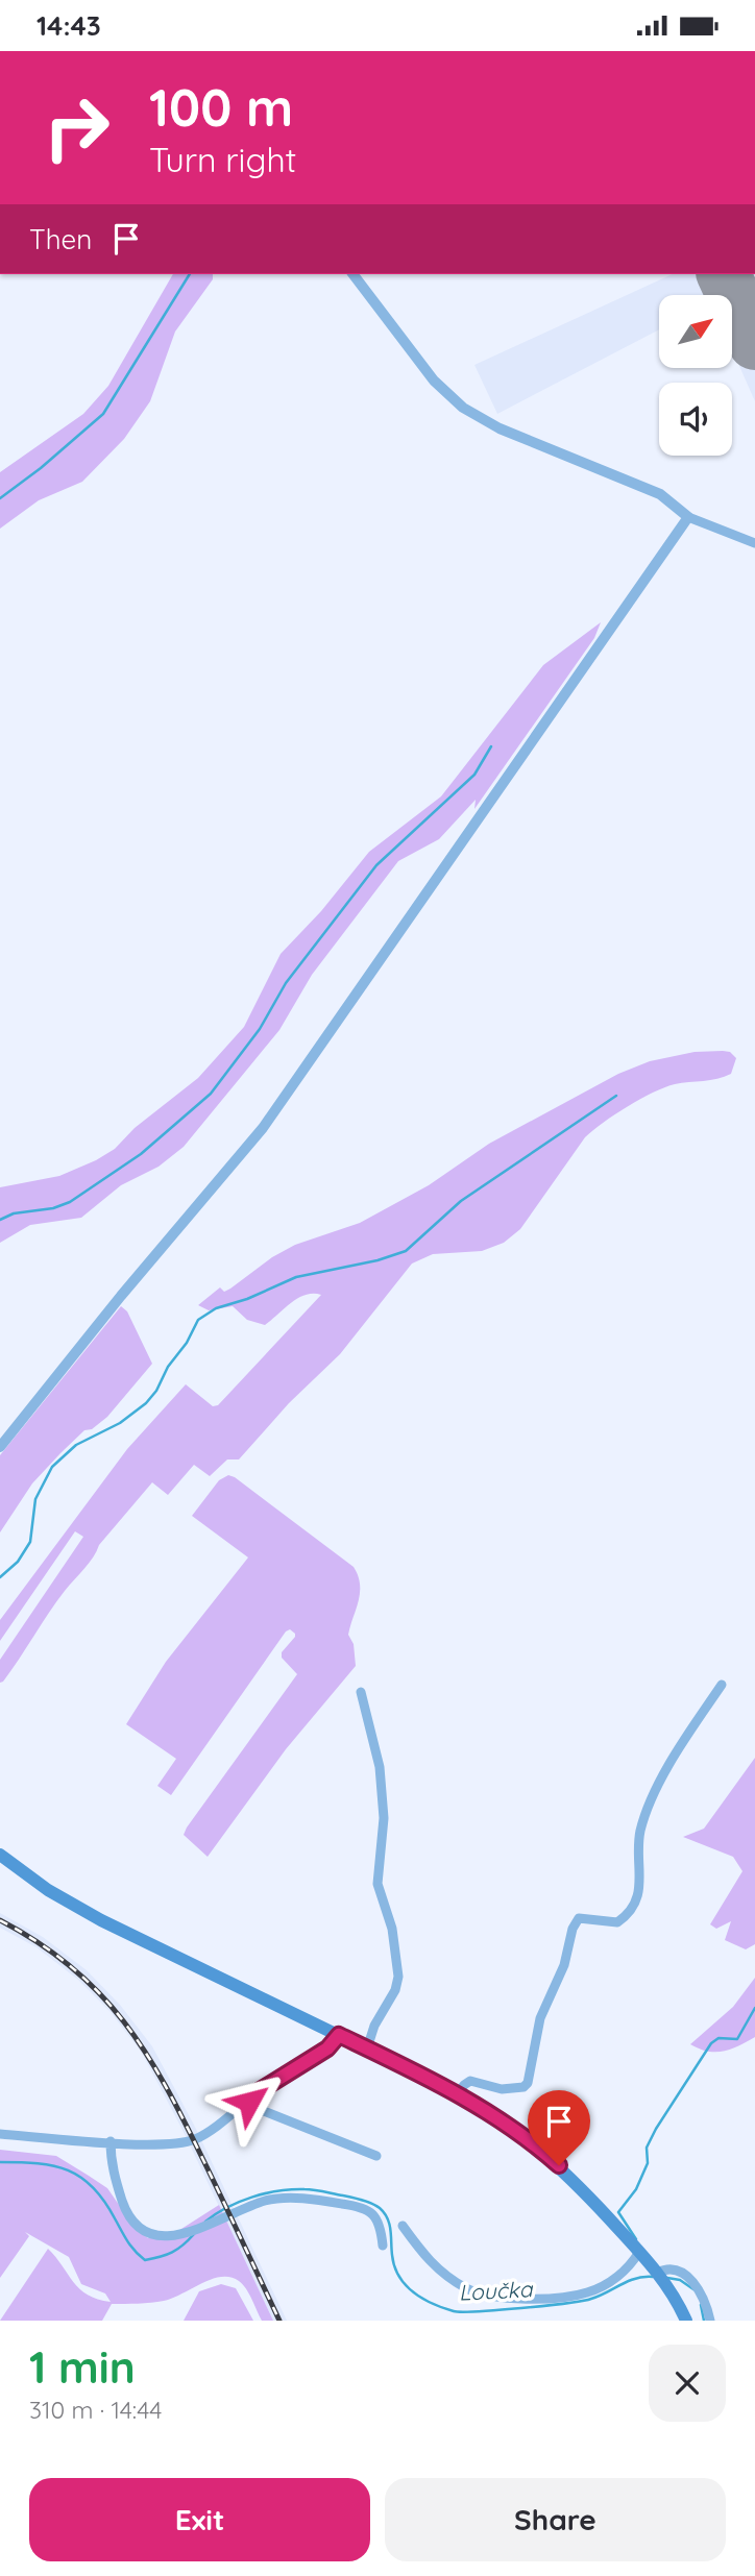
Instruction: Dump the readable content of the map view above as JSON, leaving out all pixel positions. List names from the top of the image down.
{
  "water": ["Loučka"],
  "north": "top right",
  "page": {
    "status": "14:43",
    "turn": ["100 m", "Turn right"],
    "then": "Then",
    "heading": ["1 min", "310 m · 14:44"],
    "buttons": ["Exit", "Share"]
  }
}
